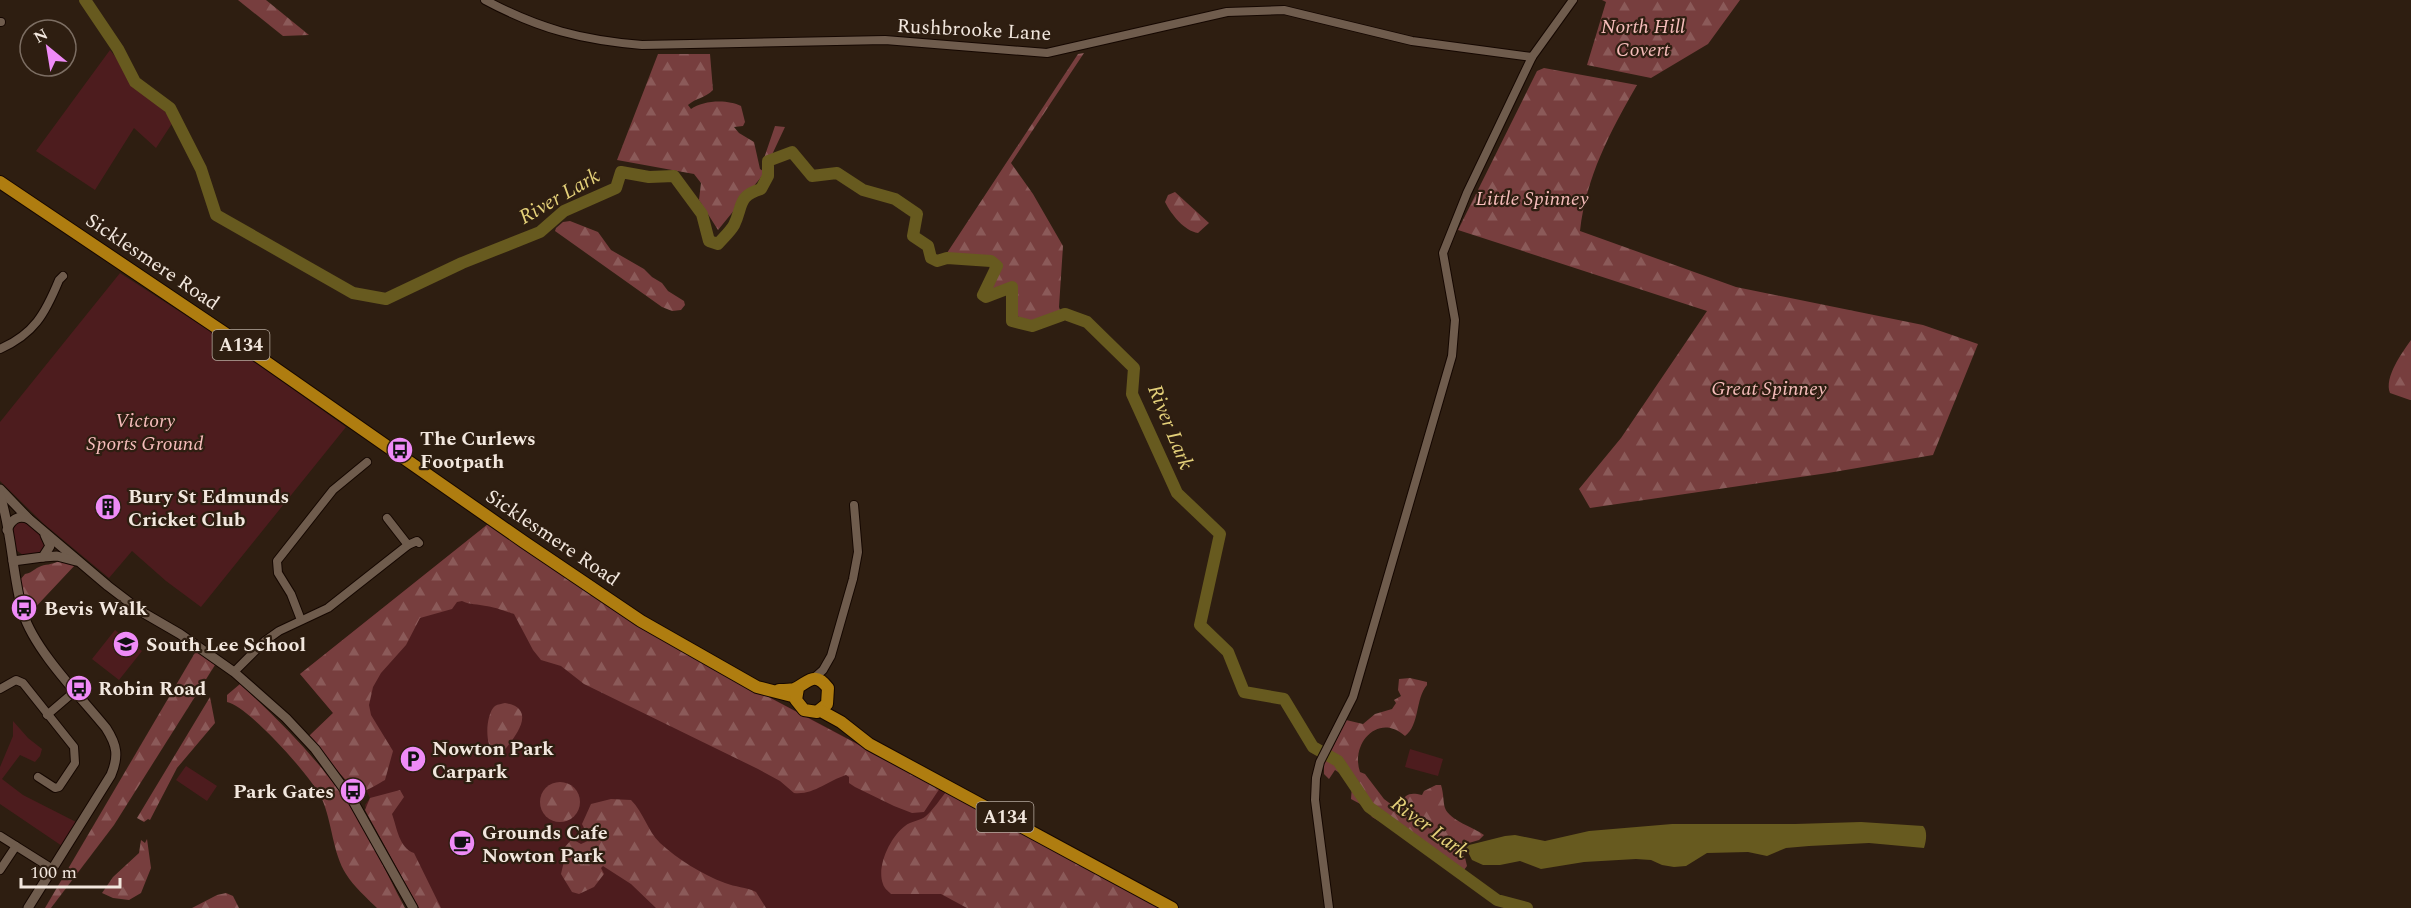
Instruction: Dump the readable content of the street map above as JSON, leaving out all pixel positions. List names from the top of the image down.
{
  "streets": {
    "highway": ["Sicklesmere Road", "A134"],
    "street": ["Rushbrooke Lane"]
  },
  "water": ["River Lark"],
  "parks": [
    "North Hill Covert",
    "Little Spinney",
    "Great Spinney",
    "Victory Sports Ground"
  ],
  "places": {
    "bus stop": [
      "The Curlews Footpath",
      "Bevis Walk",
      "Robin Road",
      "Park Gates"
    ],
    "building": ["Bury St Edmunds Cricket Club"],
    "school or university": ["South Lee School"],
    "parking": ["Nowton Park Carpark"],
    "cafe": ["Grounds Cafe Nowton Park"]
  },
  "scale_bar": "100 m",
  "north": "top left"
}
